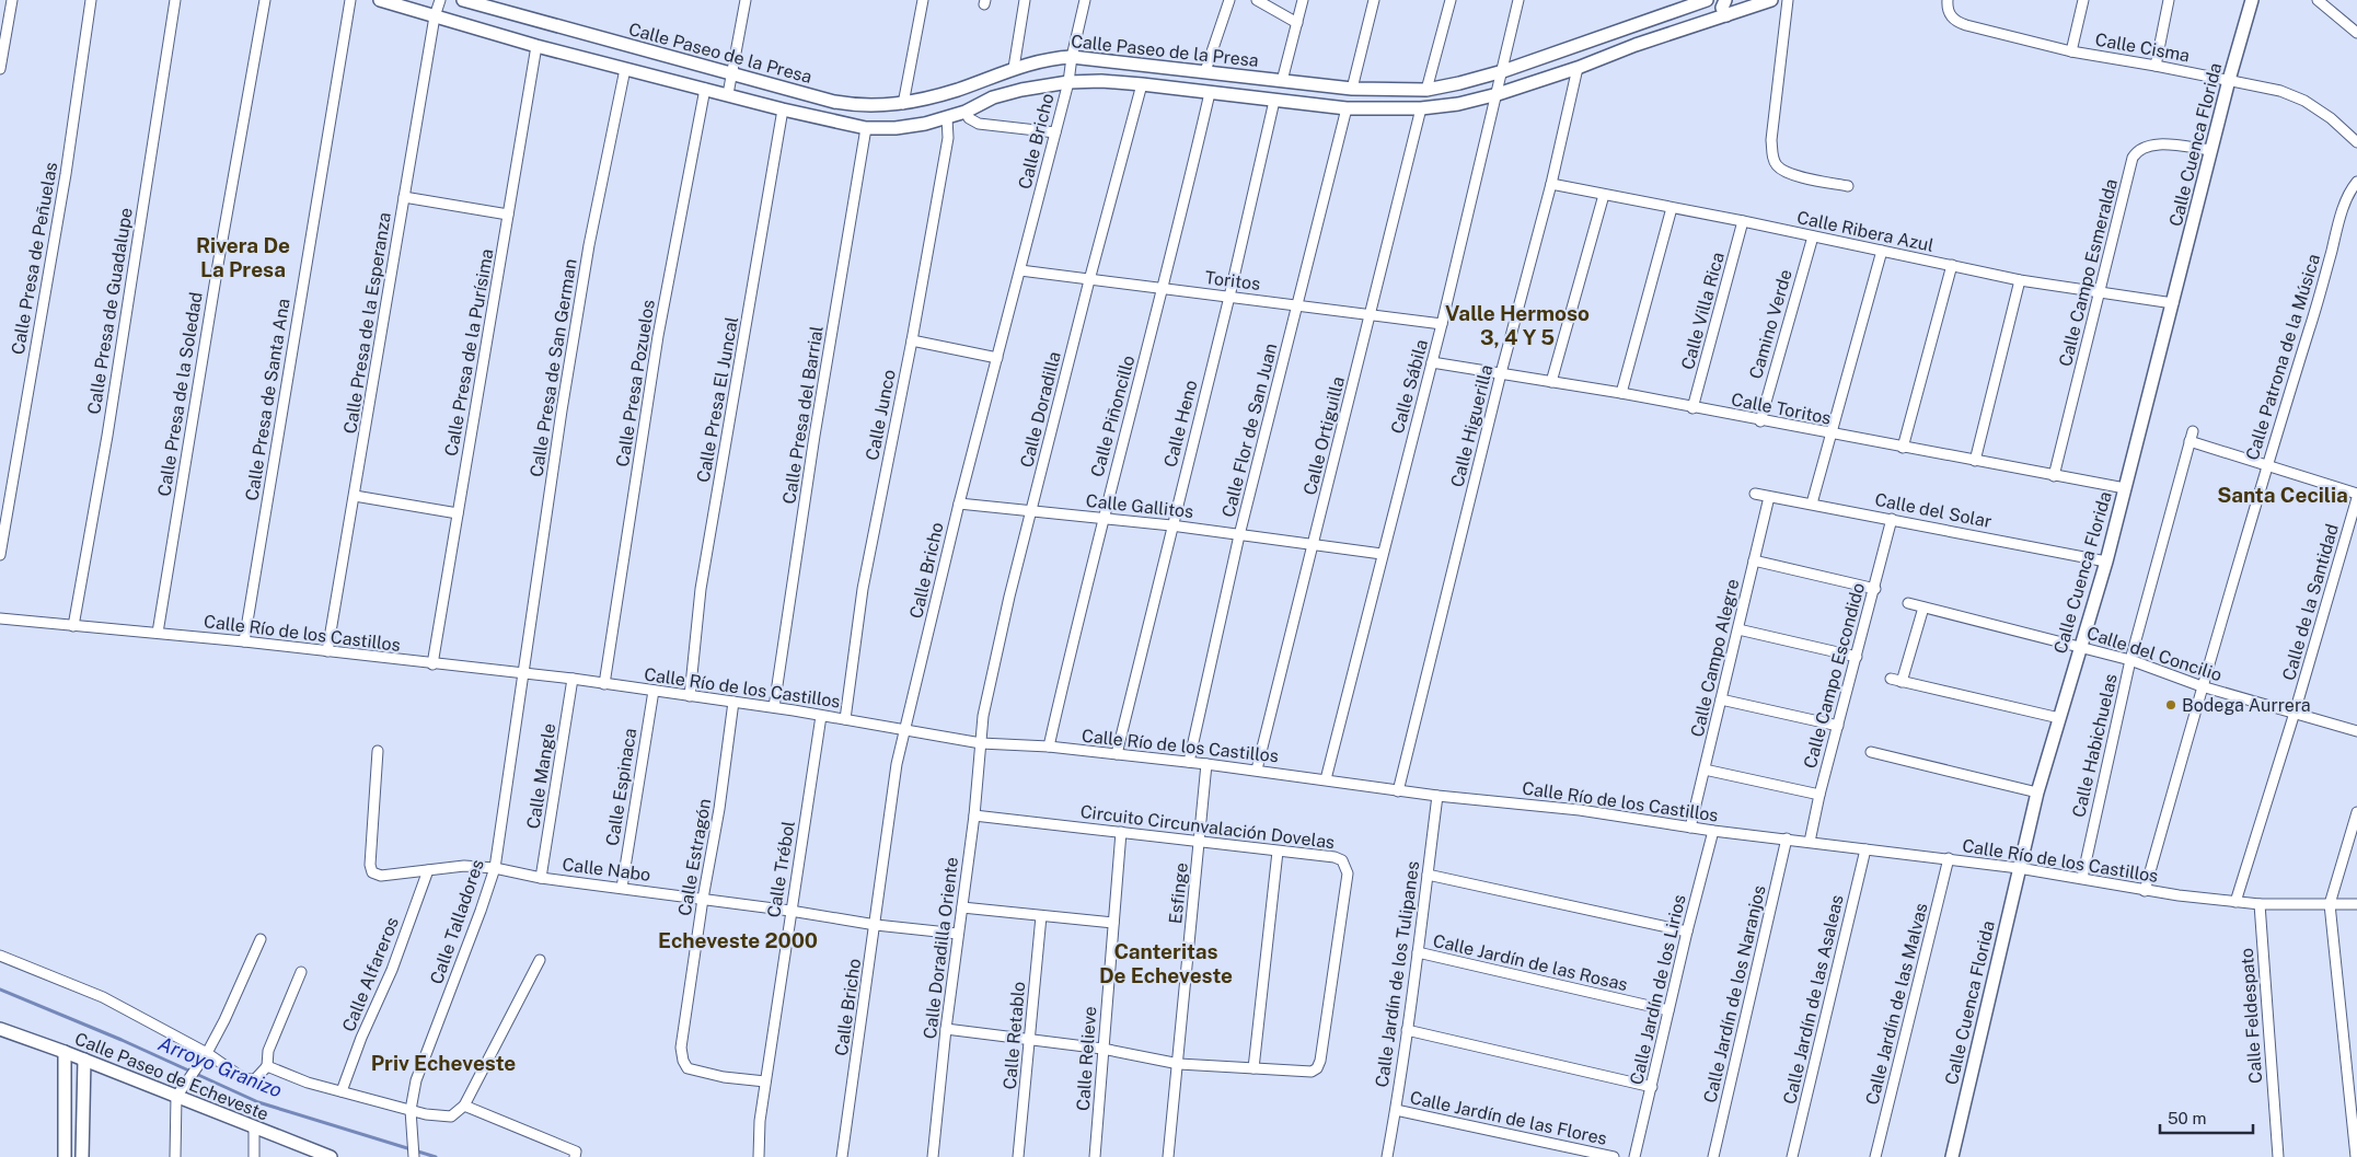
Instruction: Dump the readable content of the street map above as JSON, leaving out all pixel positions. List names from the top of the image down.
{
  "streets": {
    "street": [
      "Calle Cisma",
      "Calle Paseo de la Presa",
      "Calle Bricho",
      "Calle Cuenca Florida",
      "Calle Ribera Azul",
      "Calle Presa de Peñuelas",
      "Calle Campo Esmeralda",
      "Toritos",
      "Calle Presa de Guadalupe",
      "Calle Villa Rica",
      "Calle Presa de la Esperanza",
      "Camino Verde",
      "Calle Presa de la Purísima",
      "Calle Patrona de la Música",
      "Calle Presa de San German",
      "Calle Presa Pozuelos",
      "Calle Sábila",
      "Calle Presa de la Soledad",
      "Calle Presa de Santa Ana",
      "Calle Presa El Juncal",
      "Calle Toritos",
      "Calle Doradilla",
      "Calle Presa del Barrial",
      "Calle Junco",
      "Calle Piñoncillo",
      "Calle Heno",
      "Calle Higuerilla",
      "Calle Flor de San Juan",
      "Calle Ortiguilla",
      "Calle Gallitos",
      "Calle del Solar",
      "Calle de la Santidad",
      "Calle Río de los Castillos",
      "Calle del Concilio",
      "Calle Campo Alegre",
      "Calle Campo Escondido",
      "Calle Habichuelas",
      "Calle Mangle",
      "Calle Espinaca",
      "Circuito Circunvalación Dovelas",
      "Calle Estragón",
      "Calle Nabo",
      "Calle Trébol",
      "Esfinge",
      "Calle Talladores",
      "Calle Doradilla Oriente",
      "Calle Jardín de las Rosas",
      "Calle Alfareros",
      "Calle Jardín de los Tulipanes",
      "Calle Jardín de los Lirios",
      "Calle Jardín de los Naranjos",
      "Calle Jardín de las Asaleas",
      "Calle Jardín de las Malvas",
      "Calle Feldespato",
      "Calle Retablo",
      "Calle Relieve",
      "Calle Paseo de Echeveste",
      "Calle Jardín de las Flores"
    ]
  },
  "crossings": [
    ["Calle Cisma", "Calle Cuenca Florida"],
    ["Calle Paseo de la Presa", "Calle Bricho"],
    ["Calle Paseo de la Presa", "Calle Presa de la Esperanza"],
    ["Calle Paseo de la Presa", "Calle Presa de la Purísima"],
    ["Calle Paseo de la Presa", "Calle Presa de San German"],
    ["Calle Paseo de la Presa", "Calle Presa Pozuelos"],
    ["Calle Paseo de la Presa", "Calle Sábila"],
    ["Calle Paseo de la Presa", "Calle Presa El Juncal"],
    ["Calle Paseo de la Presa", "Calle Doradilla"],
    ["Calle Paseo de la Presa", "Calle Presa del Barrial"],
    ["Calle Paseo de la Presa", "Calle Junco"],
    ["Calle Paseo de la Presa", "Calle Piñoncillo"],
    ["Calle Paseo de la Presa", "Calle Heno"],
    ["Calle Paseo de la Presa", "Calle Higuerilla"],
    ["Calle Paseo de la Presa", "Calle Flor de San Juan"],
    ["Calle Paseo de la Presa", "Calle Ortiguilla"],
    ["Calle Bricho", "Toritos"],
    ["Calle Bricho", "Calle Gallitos"],
    ["Calle Bricho", "Calle Río de los Castillos"],
    ["Calle Bricho", "Calle Nabo"],
    ["Calle Cuenca Florida", "Calle Ribera Azul"],
    ["Calle Cuenca Florida", "Calle Campo Esmeralda"],
    ["Calle Cuenca Florida", "Calle Toritos"],
    ["Calle Cuenca Florida", "Calle del Solar"],
    ["Calle Cuenca Florida", "Calle Río de los Castillos"],
    ["Calle Cuenca Florida", "Calle del Concilio"],
    ["Calle Ribera Azul", "Calle Campo Esmeralda"],
    ["Calle Ribera Azul", "Calle Villa Rica"],
    ["Calle Ribera Azul", "Camino Verde"],
    ["Calle Ribera Azul", "Calle Higuerilla"],
    ["Calle Campo Esmeralda", "Calle Toritos"],
    ["Toritos", "Calle Sábila"],
    ["Toritos", "Calle Doradilla"],
    ["Toritos", "Calle Piñoncillo"],
    ["Toritos", "Calle Heno"],
    ["Toritos", "Calle Flor de San Juan"],
    ["Toritos", "Calle Ortiguilla"],
    ["Calle Presa de Guadalupe", "Calle Río de los Castillos"],
    ["Calle Villa Rica", "Calle Toritos"],
    ["Calle Presa de la Esperanza", "Calle Río de los Castillos"],
    ["Camino Verde", "Calle Toritos"],
    ["Calle Presa de la Purísima", "Calle Río de los Castillos"],
    ["Calle Patrona de la Música", "Calle Río de los Castillos"],
    ["Calle Patrona de la Música", "Calle del Concilio"],
    ["Calle Patrona de la Música", "Calle Habichuelas"],
    ["Calle Presa de San German", "Calle Río de los Castillos"],
    ["Calle Presa de San German", "Calle Talladores"],
    ["Calle Presa Pozuelos", "Calle Río de los Castillos"],
    ["Calle Sábila", "Calle Toritos"],
    ["Calle Sábila", "Calle Gallitos"],
    ["Calle Sábila", "Calle Río de los Castillos"],
    ["Calle Presa de la Soledad", "Calle Río de los Castillos"],
    ["Calle Presa de Santa Ana", "Calle Río de los Castillos"],
    ["Calle Presa El Juncal", "Calle Río de los Castillos"],
    ["Calle Toritos", "Calle Higuerilla"],
    ["Calle Doradilla", "Calle Gallitos"],
    ["Calle Doradilla", "Calle Río de los Castillos"],
    ["Calle Doradilla", "Calle Doradilla Oriente"],
    ["Calle Presa del Barrial", "Calle Río de los Castillos"],
    ["Calle Junco", "Calle Río de los Castillos"],
    ["Calle Piñoncillo", "Calle Gallitos"],
    ["Calle Piñoncillo", "Calle Río de los Castillos"],
    ["Calle Heno", "Calle Gallitos"],
    ["Calle Heno", "Calle Río de los Castillos"],
    ["Calle Higuerilla", "Calle Río de los Castillos"],
    ["Calle Flor de San Juan", "Calle Gallitos"],
    ["Calle Flor de San Juan", "Calle Río de los Castillos"],
    ["Calle Ortiguilla", "Calle Gallitos"],
    ["Calle Ortiguilla", "Calle Río de los Castillos"],
    ["Calle del Solar", "Calle Campo Alegre"],
    ["Calle del Solar", "Calle Campo Escondido"],
    ["Calle de la Santidad", "Calle Río de los Castillos"],
    ["Calle de la Santidad", "Calle del Concilio"],
    ["Calle Río de los Castillos", "Calle Campo Alegre"],
    ["Calle Río de los Castillos", "Calle Campo Escondido"],
    ["Calle Río de los Castillos", "Calle Habichuelas"],
    ["Calle Río de los Castillos", "Calle Mangle"],
    ["Calle Río de los Castillos", "Calle Espinaca"],
    ["Calle Río de los Castillos", "Calle Estragón"],
    ["Calle Río de los Castillos", "Calle Trébol"],
    ["Calle Río de los Castillos", "Esfinge"],
    ["Calle Río de los Castillos", "Calle Talladores"],
    ["Calle Río de los Castillos", "Calle Doradilla Oriente"],
    ["Calle Río de los Castillos", "Calle Jardín de los Tulipanes"],
    ["Calle Río de los Castillos", "Calle Jardín de los Lirios"],
    ["Calle Río de los Castillos", "Calle Jardín de los Naranjos"],
    ["Calle Río de los Castillos", "Calle Jardín de las Asaleas"],
    ["Calle Río de los Castillos", "Calle Jardín de las Malvas"],
    ["Calle Río de los Castillos", "Calle Feldespato"],
    ["Calle del Concilio", "Calle Habichuelas"],
    ["Calle Mangle", "Calle Nabo"],
    ["Calle Espinaca", "Calle Nabo"],
    ["Circuito Circunvalación Dovelas", "Esfinge"],
    ["Circuito Circunvalación Dovelas", "Calle Doradilla Oriente"],
    ["Circuito Circunvalación Dovelas", "Calle Retablo"],
    ["Circuito Circunvalación Dovelas", "Calle Relieve"],
    ["Calle Estragón", "Calle Nabo"],
    ["Calle Estragón", "Calle Trébol"],
    ["Calle Nabo", "Calle Trébol"],
    ["Calle Nabo", "Calle Talladores"],
    ["Calle Nabo", "Calle Doradilla Oriente"],
    ["Calle Nabo", "Calle Alfareros"],
    ["Calle Jardín de las Rosas", "Calle Jardín de los Tulipanes"],
    ["Calle Jardín de las Rosas", "Calle Jardín de los Lirios"],
    ["Calle Jardín de los Tulipanes", "Calle Jardín de las Flores"]
  ],
  "districts": [
    "Rivera De La Presa",
    "Valle Hermoso 3, 4 Y 5",
    "Santa Cecilia",
    "Echeveste 2000",
    "Canteritas De Echeveste",
    "Priv Echeveste"
  ],
  "water": ["Arroyo Granizo"],
  "places": ["Bodega Aurrera"],
  "scale_bar": "50 m"
}
